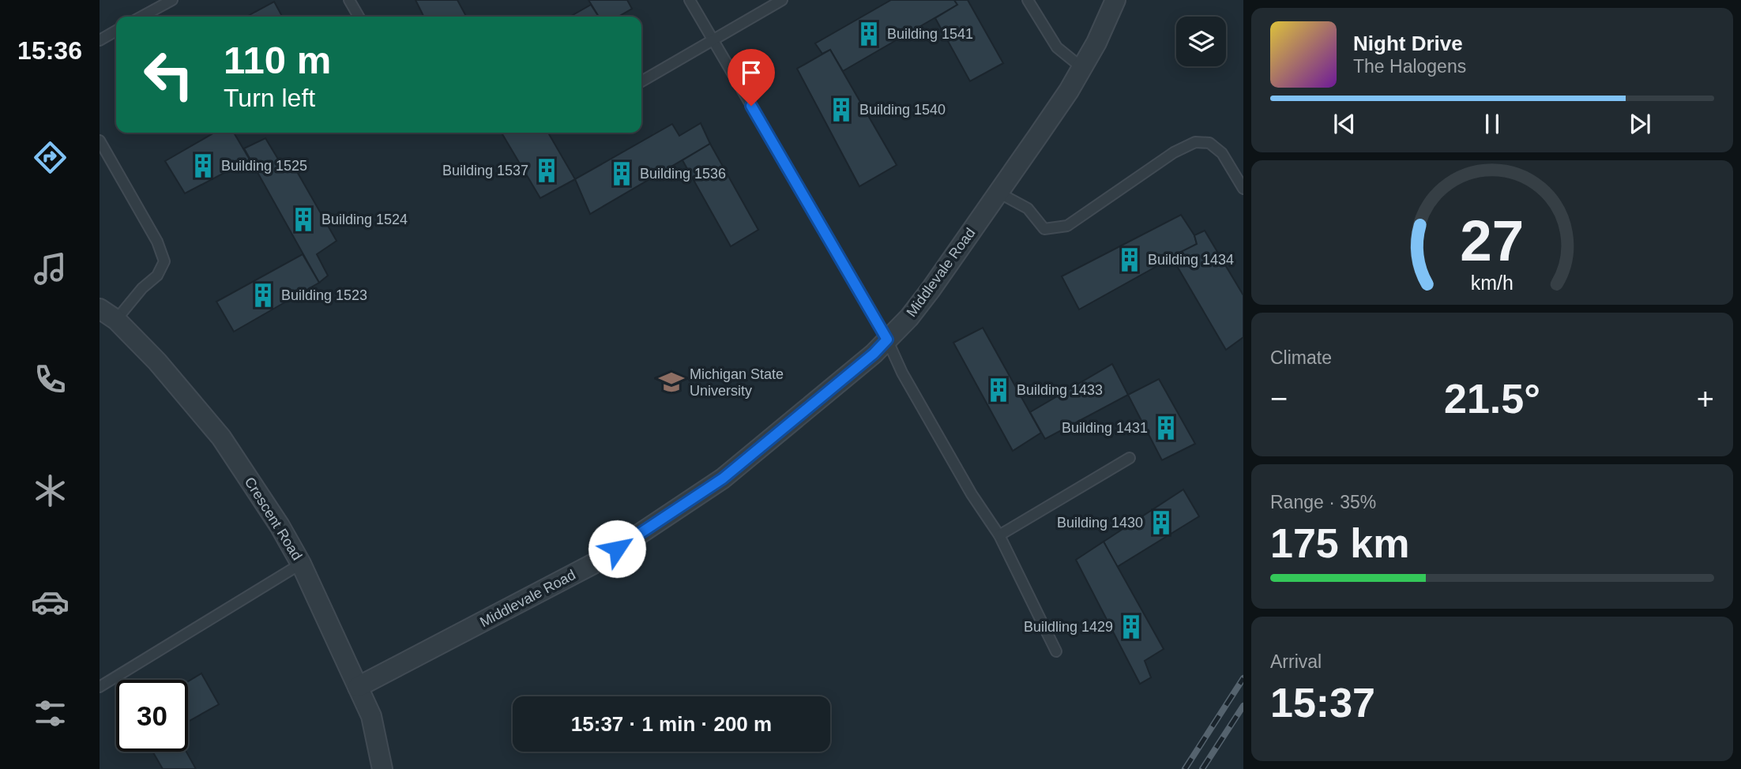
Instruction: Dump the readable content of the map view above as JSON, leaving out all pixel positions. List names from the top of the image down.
{
  "streets": {
    "street": ["Middlevale Road", "Crescent Road"]
  },
  "crossings": [
    ["Middlevale Road", "Crescent Road"]
  ],
  "places": {
    "building": [
      "Building 1541",
      "Building 1540",
      "Building 1525",
      "Building 1537",
      "Building 1536",
      "Building 1524",
      "Building 1434",
      "Building 1523",
      "Building 1433",
      "Building 1431",
      "Building 1430",
      "Buildling 1429"
    ],
    "school or university": ["Michigan State University"]
  },
  "page": {
    "tabs": "15:36",
    "turn": ["110 m", "Turn left"],
    "song": ["Night Drive", "The Halogens"],
    "tile": [
      "Climate",
      ["Range · 35%", "175 km"],
      ["Arrival", "15:37"]
    ],
    "heat": ["−", "21.5°", "+"],
    "limit": "30",
    "trip": "15:37 · 1 min · 200 m",
    "gauge": ["27", "km/h"]
  }
}
